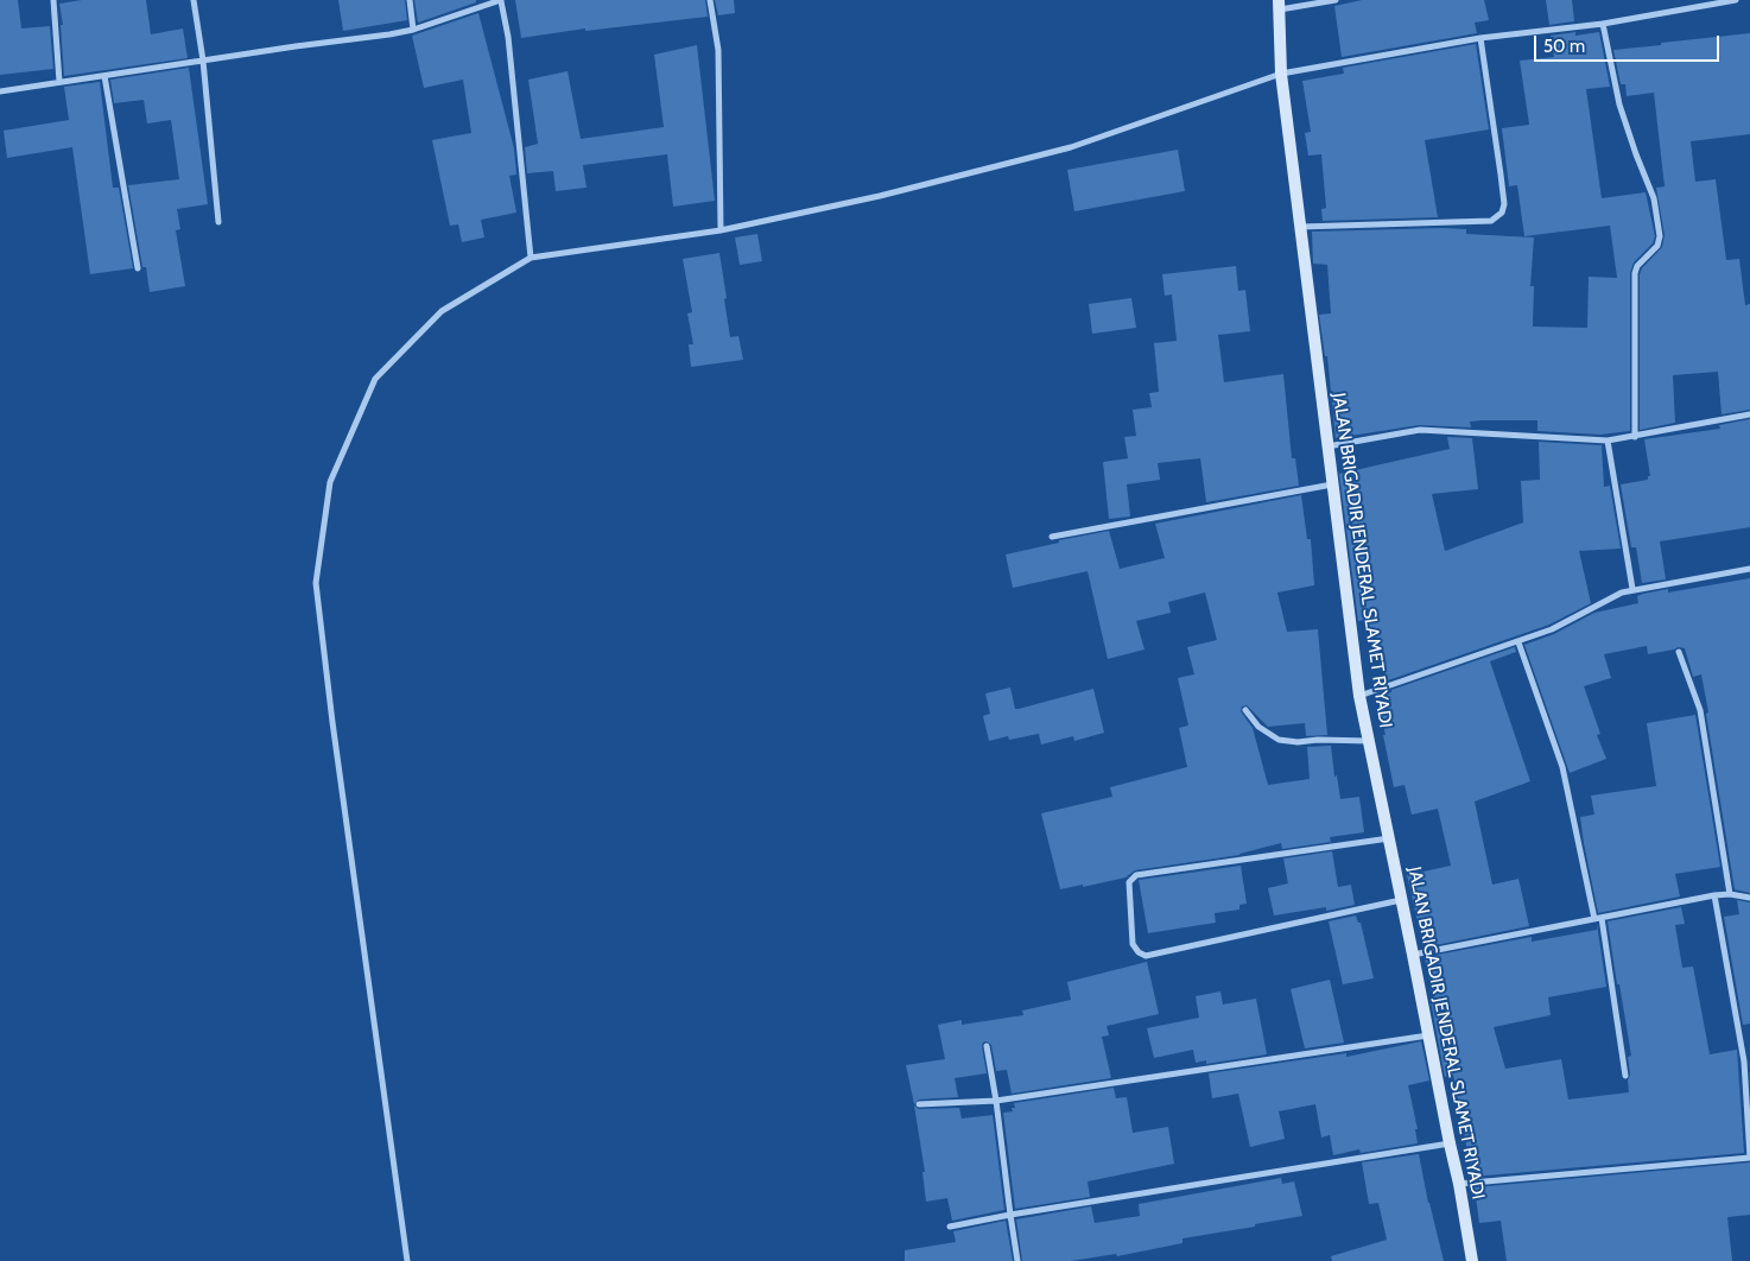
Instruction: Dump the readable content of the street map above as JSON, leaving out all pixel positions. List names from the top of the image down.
{
  "streets": {
    "main road": ["JALAN BRIGADIR JENDERAL SLAMET RIYADI"]
  },
  "scale_bar": "50 m"
}
